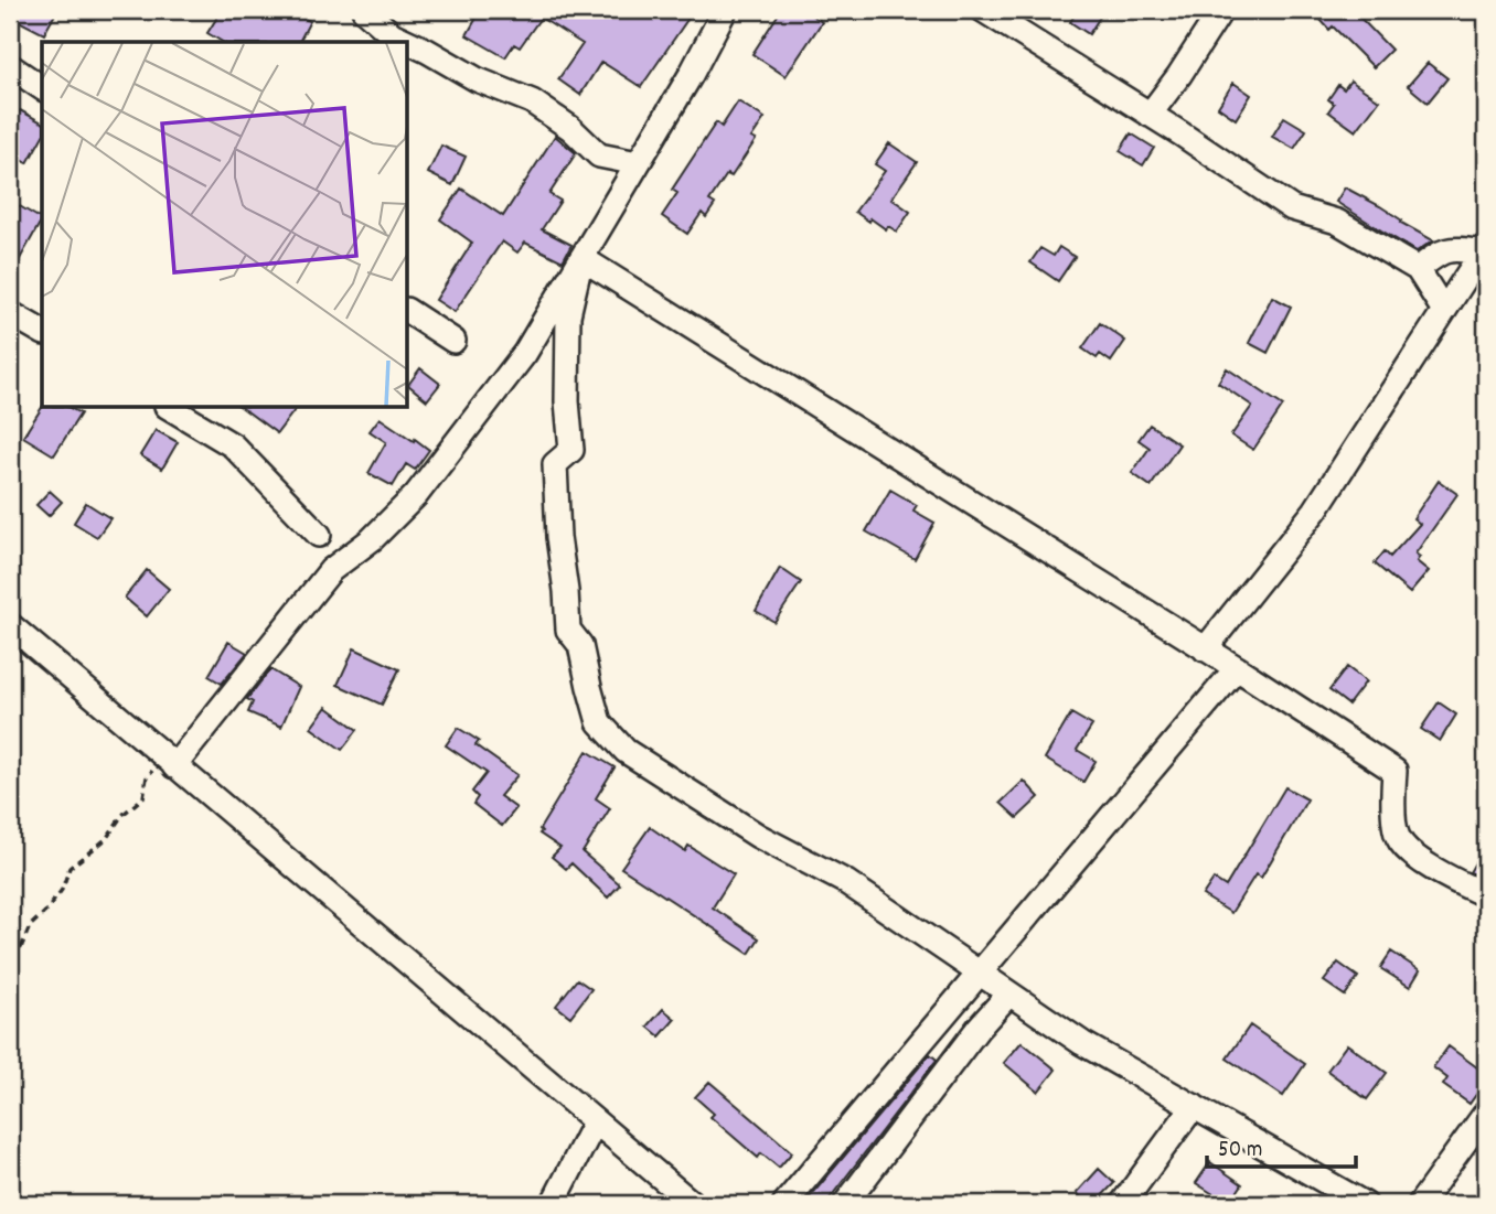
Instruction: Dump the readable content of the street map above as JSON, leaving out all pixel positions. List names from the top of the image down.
{
  "scale_bar": "50 m"
}
